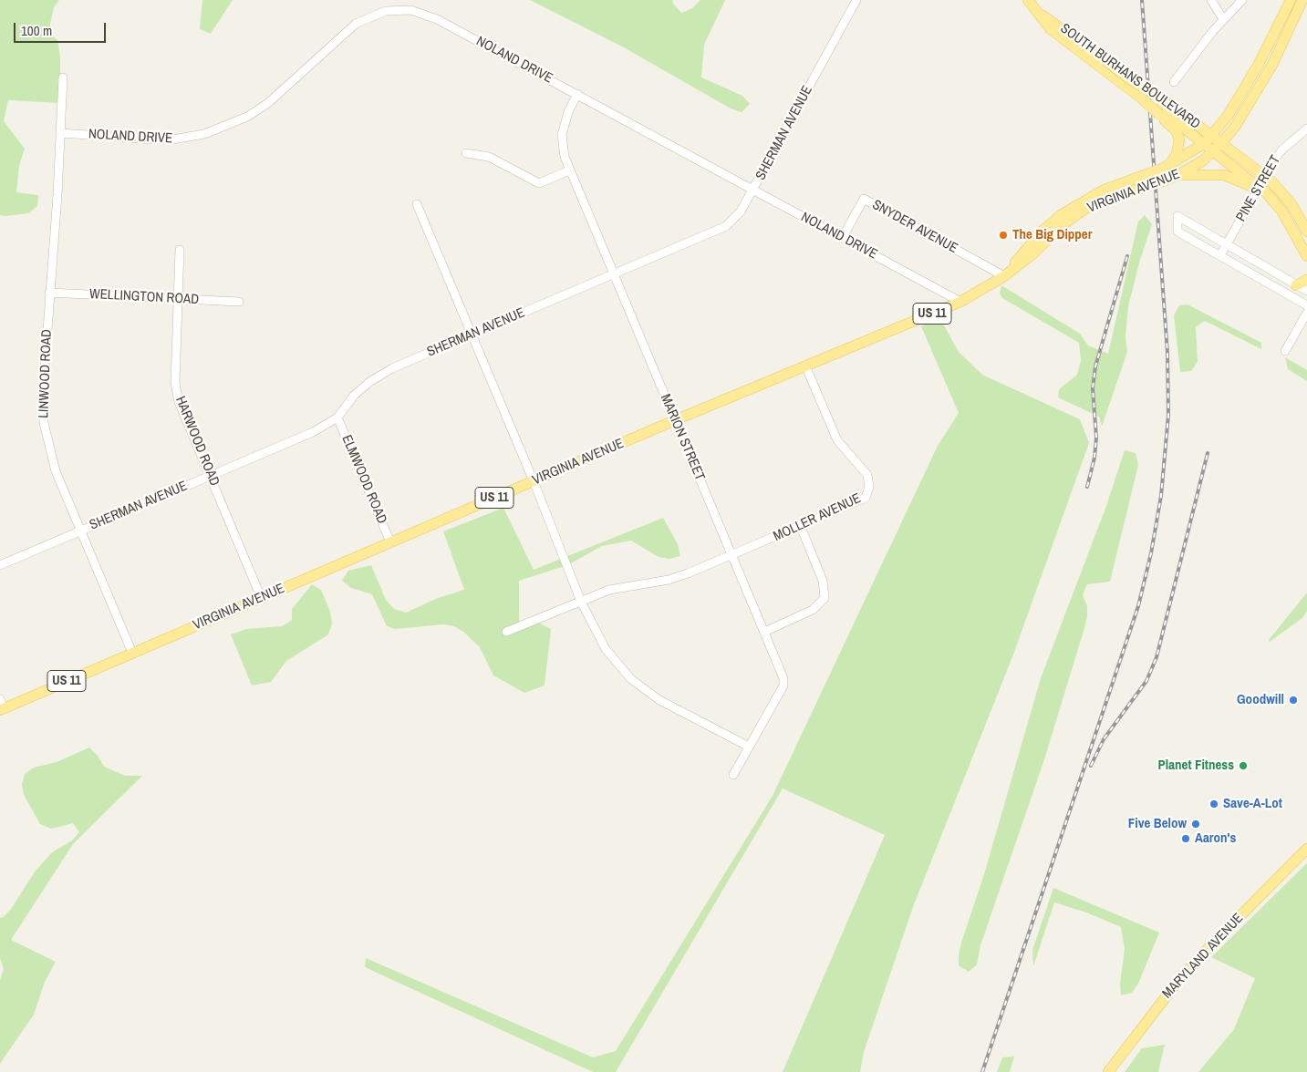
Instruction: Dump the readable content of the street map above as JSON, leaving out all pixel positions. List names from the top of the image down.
{
  "streets": {
    "main road": [
      "SOUTH BURHANS BOULEVARD",
      "VIRGINIA AVENUE",
      "US 11",
      "MARYLAND AVENUE"
    ],
    "street": [
      "NOLAND DRIVE",
      "SHERMAN AVENUE",
      "PINE STREET",
      "SNYDER AVENUE",
      "WELLINGTON ROAD",
      "LINWOOD ROAD",
      "MARION STREET",
      "HARWOOD ROAD",
      "ELMWOOD ROAD",
      "MOLLER AVENUE"
    ]
  },
  "crossings": [
    ["NOLAND DRIVE", "SHERMAN AVENUE"],
    ["NOLAND DRIVE", "VIRGINIA AVENUE"],
    ["NOLAND DRIVE", "SNYDER AVENUE"],
    ["NOLAND DRIVE", "LINWOOD ROAD"],
    ["NOLAND DRIVE", "MARION STREET"],
    ["SOUTH BURHANS BOULEVARD", "VIRGINIA AVENUE"],
    ["SHERMAN AVENUE", "LINWOOD ROAD"],
    ["SHERMAN AVENUE", "MARION STREET"],
    ["SHERMAN AVENUE", "HARWOOD ROAD"],
    ["SHERMAN AVENUE", "ELMWOOD ROAD"],
    ["VIRGINIA AVENUE", "SNYDER AVENUE"],
    ["VIRGINIA AVENUE", "LINWOOD ROAD"],
    ["VIRGINIA AVENUE", "MARION STREET"],
    ["VIRGINIA AVENUE", "HARWOOD ROAD"],
    ["VIRGINIA AVENUE", "ELMWOOD ROAD"],
    ["VIRGINIA AVENUE", "MOLLER AVENUE"],
    ["WELLINGTON ROAD", "LINWOOD ROAD"],
    ["WELLINGTON ROAD", "HARWOOD ROAD"],
    ["MARION STREET", "MOLLER AVENUE"]
  ],
  "places": [
    "The Big Dipper",
    "Goodwill",
    "Planet Fitness",
    "Save-A-Lot",
    "Five Below",
    "Aaron's"
  ],
  "scale_bar": "100 m"
}
